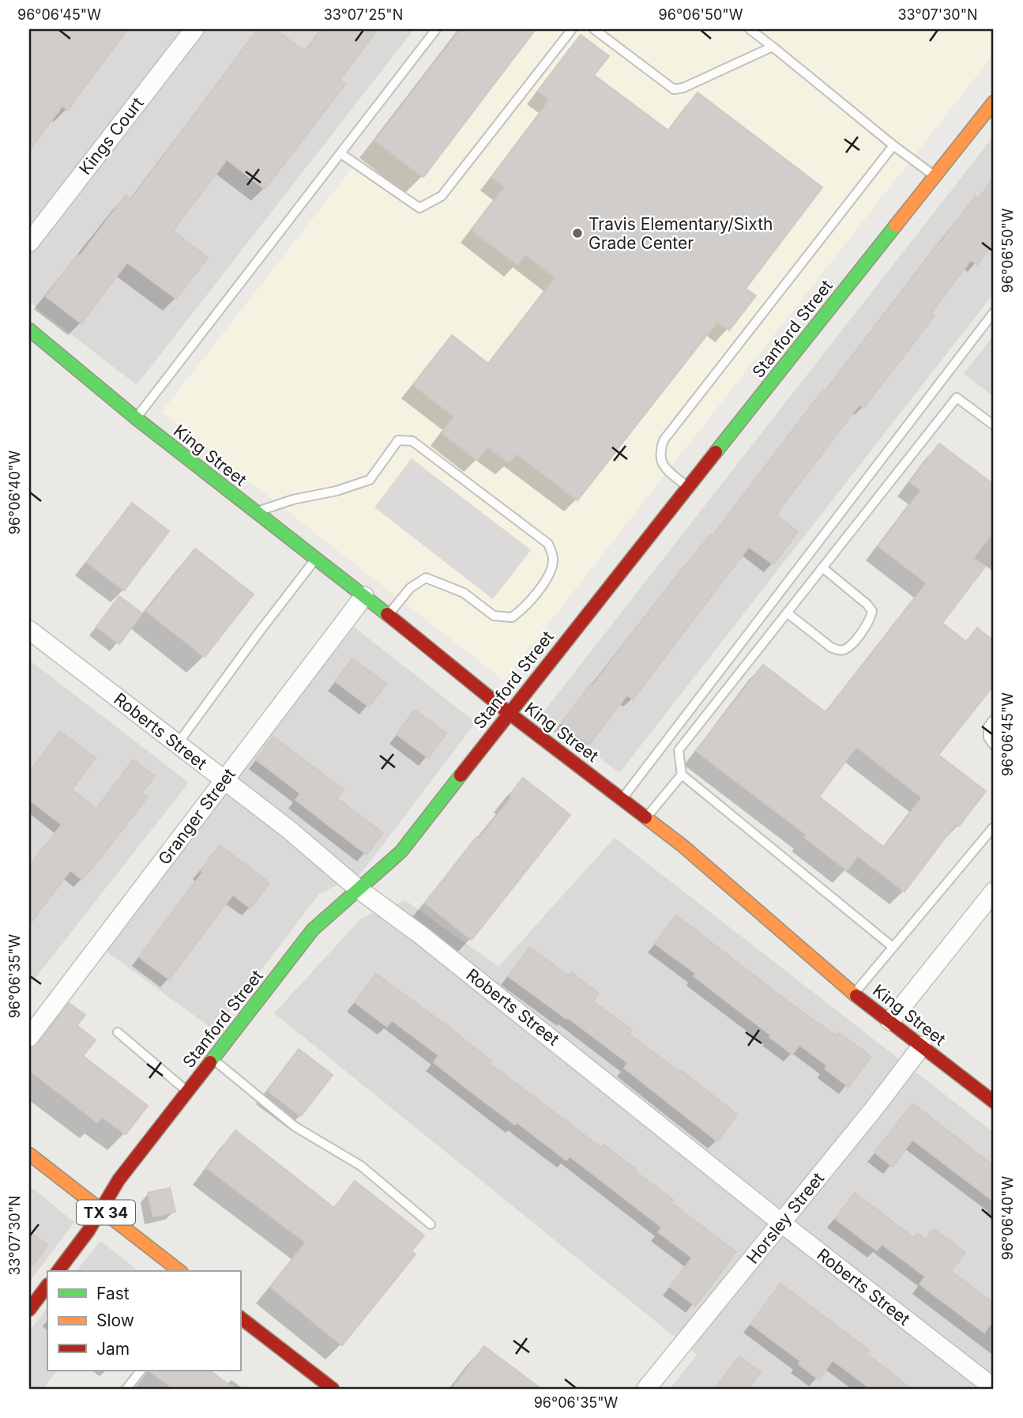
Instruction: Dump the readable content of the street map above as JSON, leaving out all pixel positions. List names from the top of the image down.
{
  "streets": {
    "street": [
      "Kings Court",
      "Stanford Street",
      "King Street",
      "Roberts Street",
      "Granger Street",
      "TX 34",
      "Horsley Street"
    ]
  },
  "crossings": [
    ["Stanford Street", "King Street"],
    ["Stanford Street", "Roberts Street"],
    ["Stanford Street", "TX 34"],
    ["King Street", "Granger Street"],
    ["King Street", "Horsley Street"],
    ["Roberts Street", "Granger Street"],
    ["Roberts Street", "Horsley Street"]
  ],
  "places": ["Travis Elementary/Sixth Grade Center"],
  "legend": ["Fast", "Slow", "Jam"],
  "coordinates": [
    "96°06'45\"W",
    "33°07'25\"N",
    "96°06'50\"W",
    "33°07'30\"N",
    "96°06'40\"W",
    "96°06'35\"W"
  ]
}
